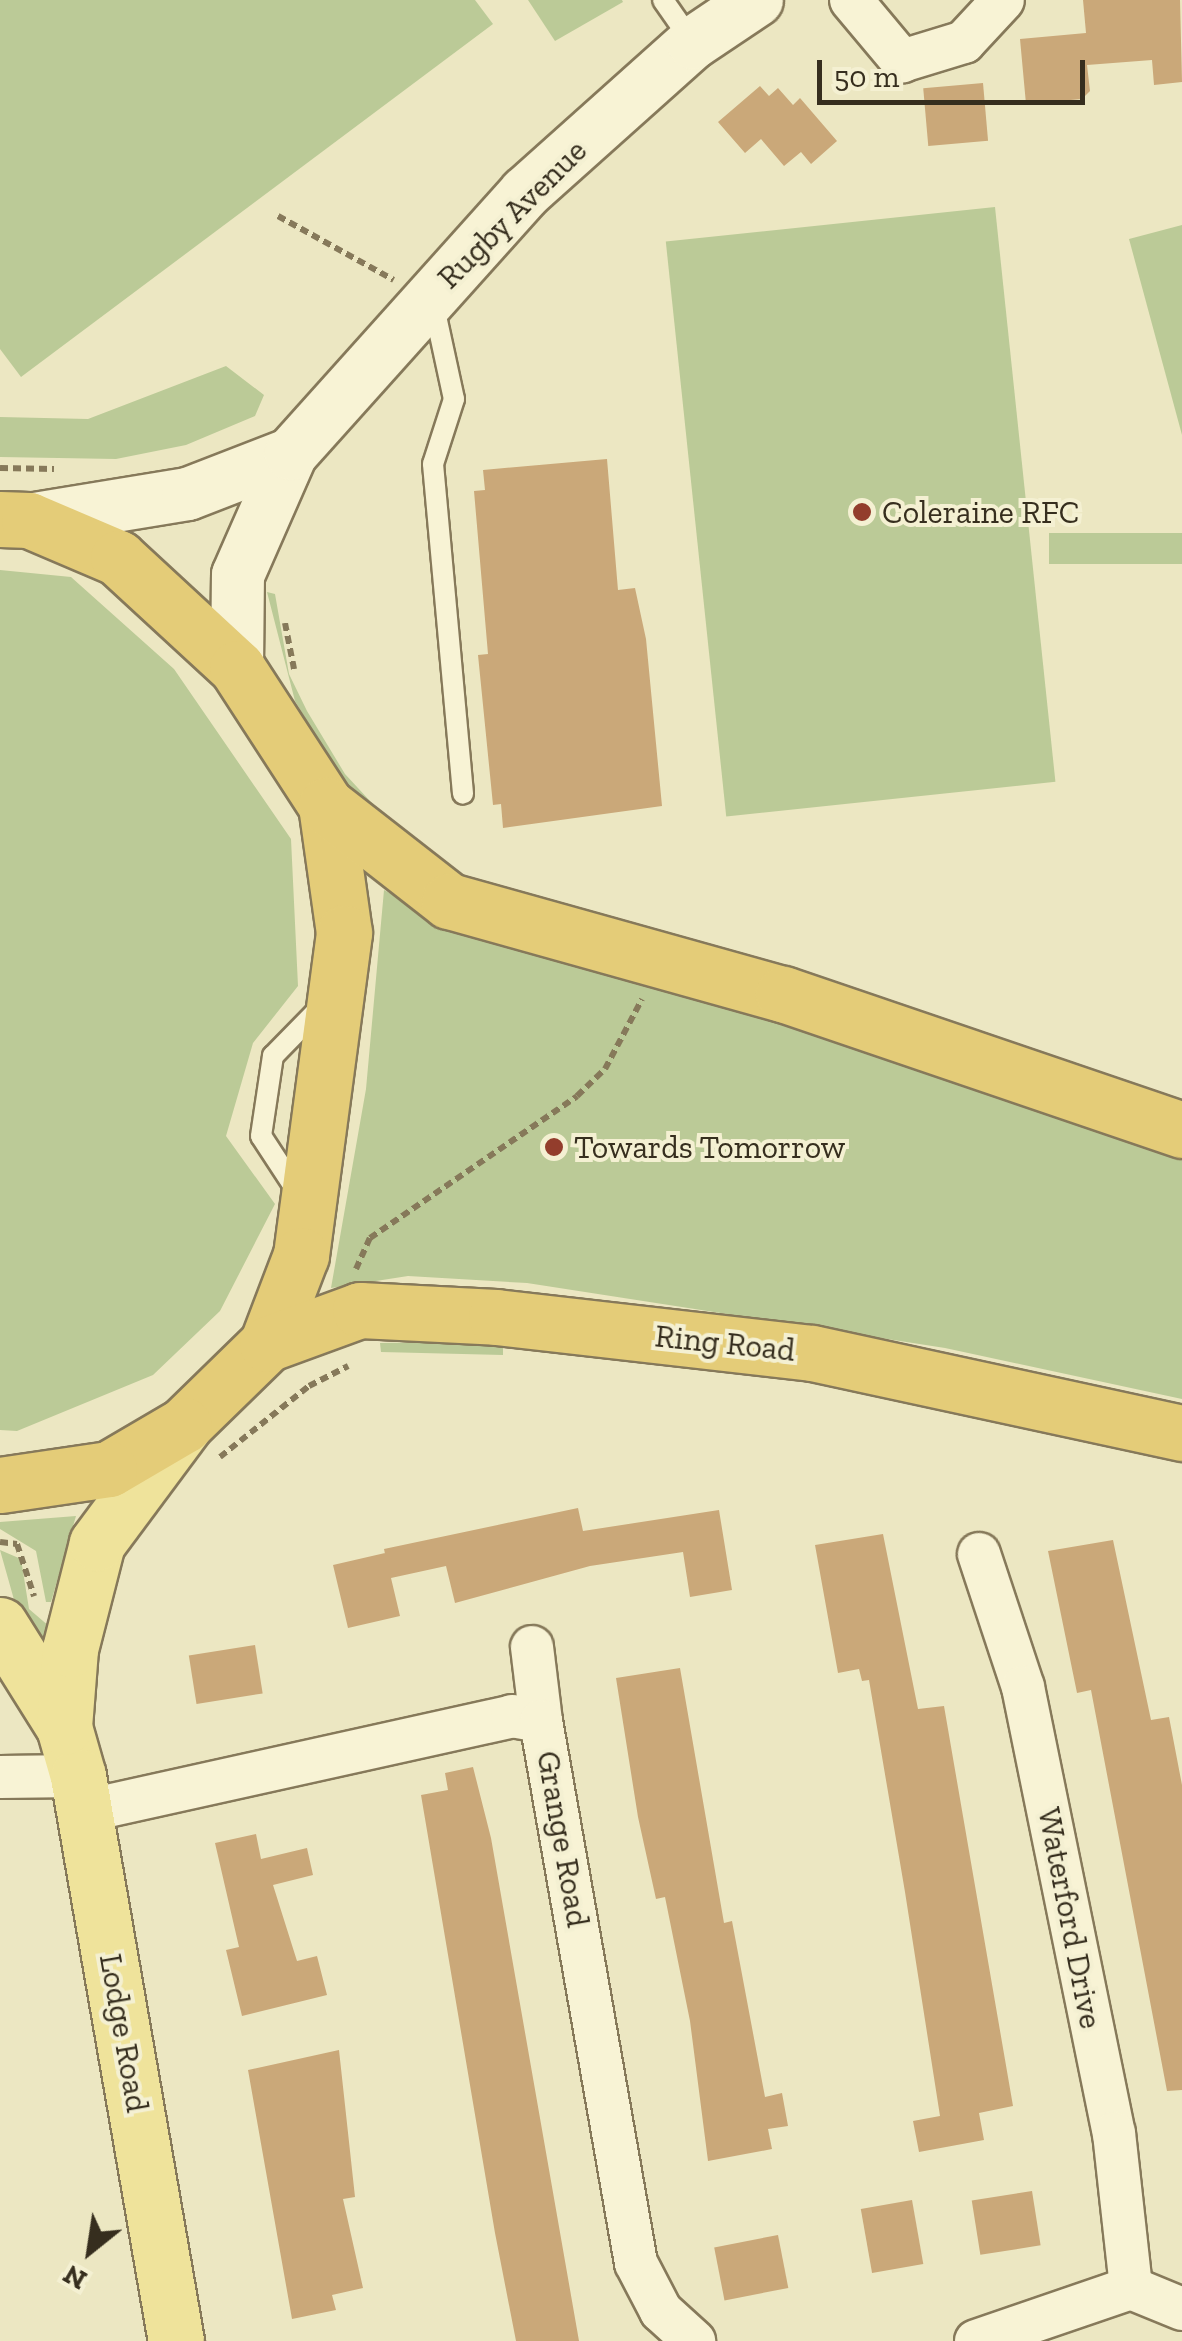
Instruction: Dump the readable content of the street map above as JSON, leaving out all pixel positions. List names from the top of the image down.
{
  "streets": {
    "highway": ["Ring Road"],
    "main road": ["Lodge Road"],
    "street": ["Rugby Avenue", "Grange Road", "Waterford Drive"]
  },
  "crossings": [
    ["Grange Road", "Lodge Road"]
  ],
  "places": ["Coleraine RFC", "Towards Tomorrow"],
  "scale_bar": "50 m",
  "north": "bottom left"
}
